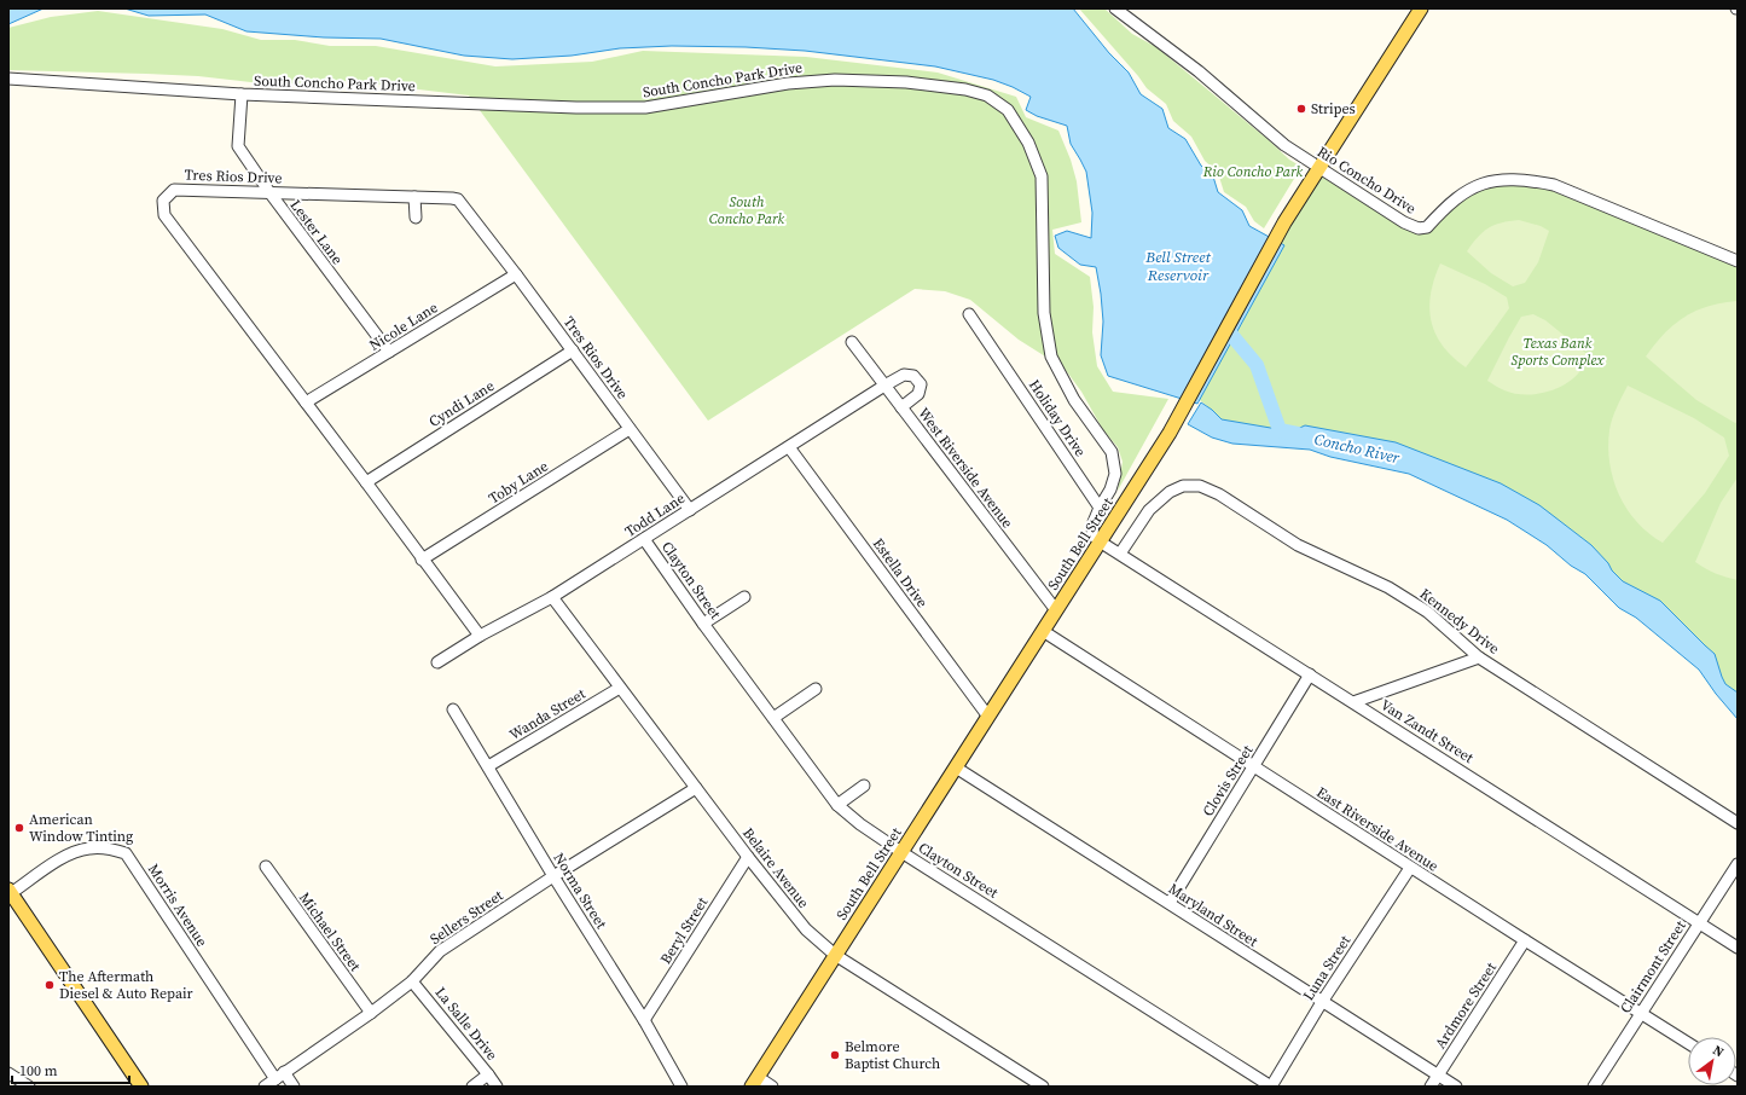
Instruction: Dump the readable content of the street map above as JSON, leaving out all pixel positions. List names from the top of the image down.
{
  "streets": {
    "main road": ["South Bell Street"],
    "street": [
      "South Concho Park Drive",
      "Tres Rios Drive",
      "Rio Concho Drive",
      "Lester Lane",
      "Nicole Lane",
      "Cyndi Lane",
      "Holiday Drive",
      "West Riverside Avenue",
      "Toby Lane",
      "Todd Lane",
      "Estella Drive",
      "Clayton Street",
      "Kennedy Drive",
      "Wanda Street",
      "Van Zandt Street",
      "Clovis Street",
      "East Riverside Avenue",
      "Belaire Avenue",
      "Norma Street",
      "Morris Avenue",
      "Maryland Street",
      "Sellers Street",
      "Beryl Street",
      "Michael Street",
      "Clairmont Street",
      "Luna Street",
      "Ardmore Street",
      "La Salle Drive"
    ]
  },
  "crossings": [
    ["South Concho Park Drive", "Lester Lane"],
    ["South Concho Park Drive", "Holiday Drive"],
    ["Tres Rios Drive", "Lester Lane"],
    ["Tres Rios Drive", "Nicole Lane"],
    ["Tres Rios Drive", "Cyndi Lane"],
    ["Tres Rios Drive", "Toby Lane"],
    ["Tres Rios Drive", "Todd Lane"],
    ["Rio Concho Drive", "South Bell Street"],
    ["Lester Lane", "Nicole Lane"],
    ["West Riverside Avenue", "Todd Lane"],
    ["West Riverside Avenue", "South Bell Street"],
    ["Todd Lane", "Estella Drive"],
    ["Todd Lane", "Clayton Street"],
    ["Todd Lane", "Belaire Avenue"],
    ["South Bell Street", "Estella Drive"],
    ["South Bell Street", "Clayton Street"],
    ["South Bell Street", "Van Zandt Street"],
    ["South Bell Street", "East Riverside Avenue"],
    ["South Bell Street", "Belaire Avenue"],
    ["South Bell Street", "Maryland Street"],
    ["Clayton Street", "Luna Street"],
    ["Kennedy Drive", "Van Zandt Street"],
    ["Wanda Street", "Belaire Avenue"],
    ["Wanda Street", "Norma Street"],
    ["Van Zandt Street", "Clovis Street"],
    ["Van Zandt Street", "Clairmont Street"],
    ["Clovis Street", "East Riverside Avenue"],
    ["Clovis Street", "Maryland Street"],
    ["East Riverside Avenue", "Clairmont Street"],
    ["East Riverside Avenue", "Luna Street"],
    ["East Riverside Avenue", "Ardmore Street"],
    ["Belaire Avenue", "Sellers Street"],
    ["Belaire Avenue", "Beryl Street"],
    ["Norma Street", "Sellers Street"],
    ["Norma Street", "Beryl Street"],
    ["Morris Avenue", "Sellers Street"],
    ["Maryland Street", "Luna Street"],
    ["Maryland Street", "Ardmore Street"],
    ["Sellers Street", "Michael Street"],
    ["Sellers Street", "La Salle Drive"]
  ],
  "water": ["Bell Street Reservoir", "Concho River"],
  "parks": ["Rio Concho Park", "South Concho Park", "Texas Bank Sports Complex"],
  "places": [
    "Stripes",
    "American Window Tinting",
    "The Aftermath Diesel & Auto Repair",
    "Belmore Baptist Church"
  ],
  "scale_bar": "100 m",
  "north": "top right"
}
